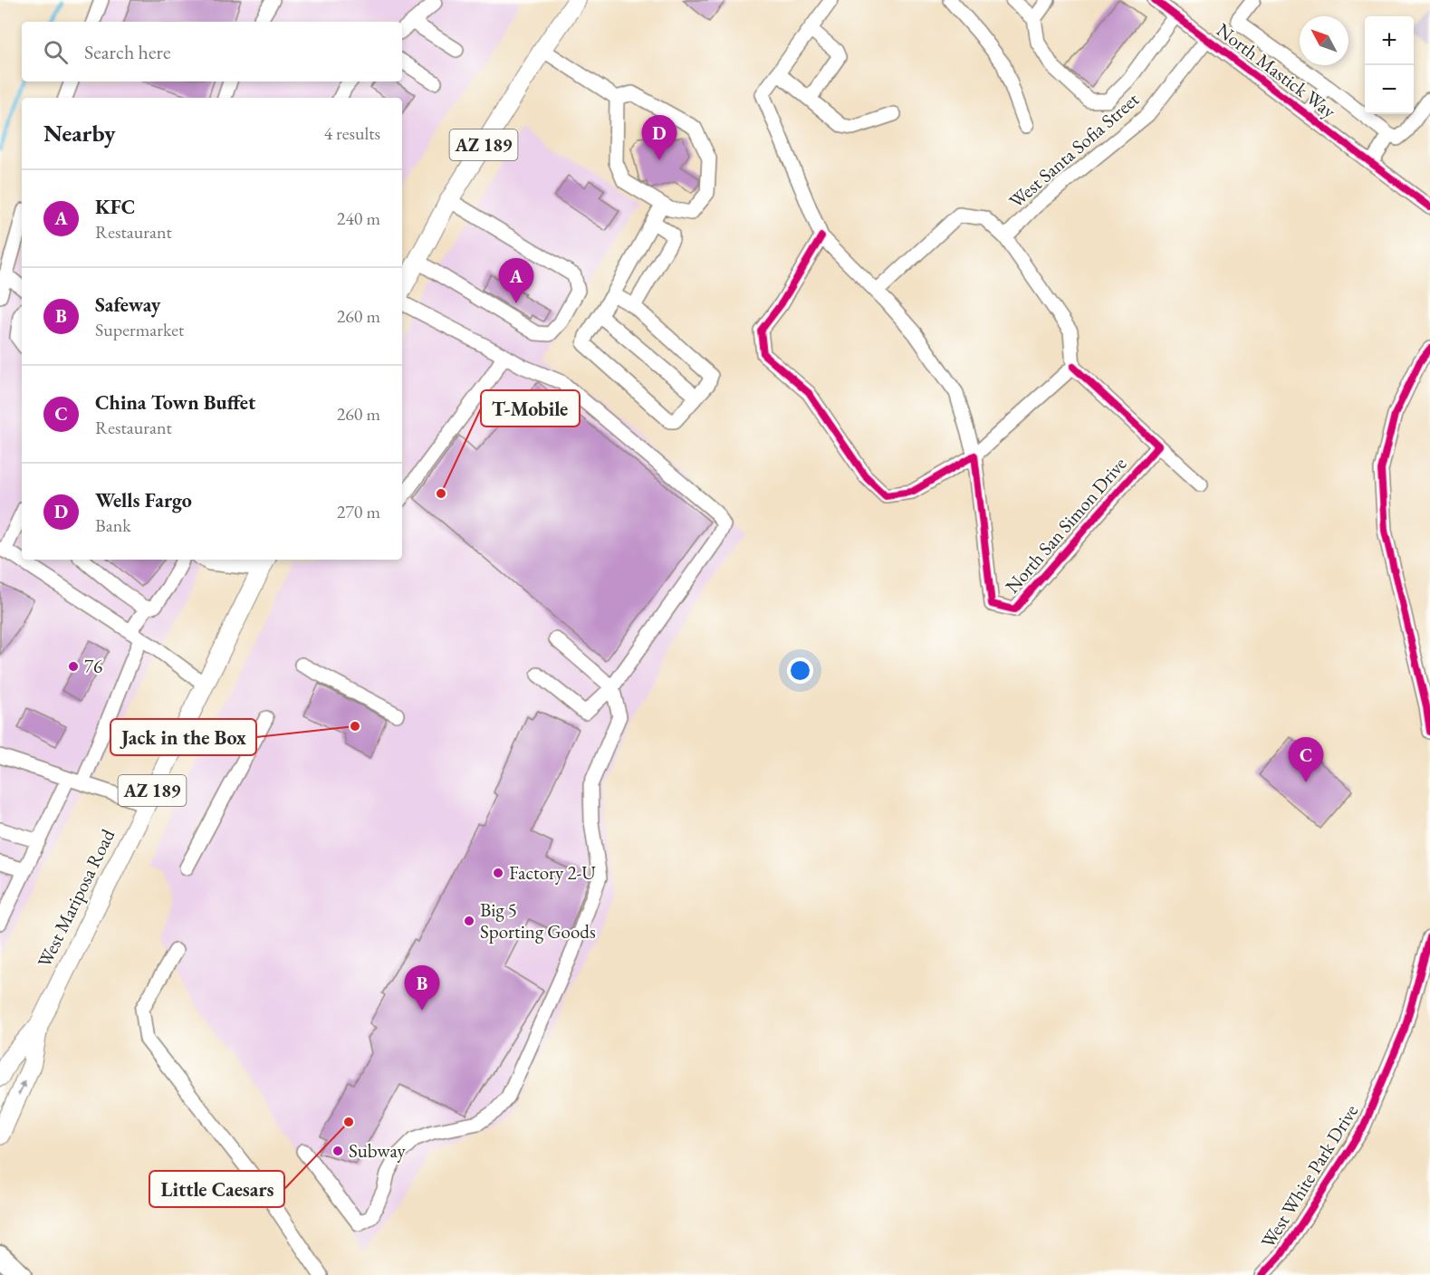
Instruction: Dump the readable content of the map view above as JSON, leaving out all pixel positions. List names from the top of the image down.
{
  "streets": {
    "main road": ["AZ 189", "West Mariposa Road"],
    "street": [
      "North Mastick Way",
      "West Santa Sofia Street",
      "North San Simon Drive",
      "West White Park Drive"
    ]
  },
  "crossings": [
    ["North Mastick Way", "West Santa Sofia Street"]
  ],
  "places": [
    "T-Mobile",
    "76",
    "Jack in the Box",
    "Factory 2-U",
    "Big 5 Sporting Goods",
    "Little Caesars",
    "Subway"
  ],
  "north": "top left",
  "page": {
    "map_buttons": ["+", "−"],
    "search": "Search here",
    "heading": ["Nearby", "4 results"],
    "pins": [
      "D",
      "A",
      "C",
      "B"
    ],
    "list": [
      {
        "mark": "A",
        "name": "KFC",
        "note": "Restaurant",
        "value": "240 m"
      },
      {
        "mark": "B",
        "name": "Safeway",
        "note": "Supermarket",
        "value": "260 m"
      },
      {
        "mark": "C",
        "name": "China Town Buffet",
        "note": "Restaurant",
        "value": "260 m"
      },
      {
        "mark": "D",
        "name": "Wells Fargo",
        "note": "Bank",
        "value": "270 m"
      }
    ]
  }
}
